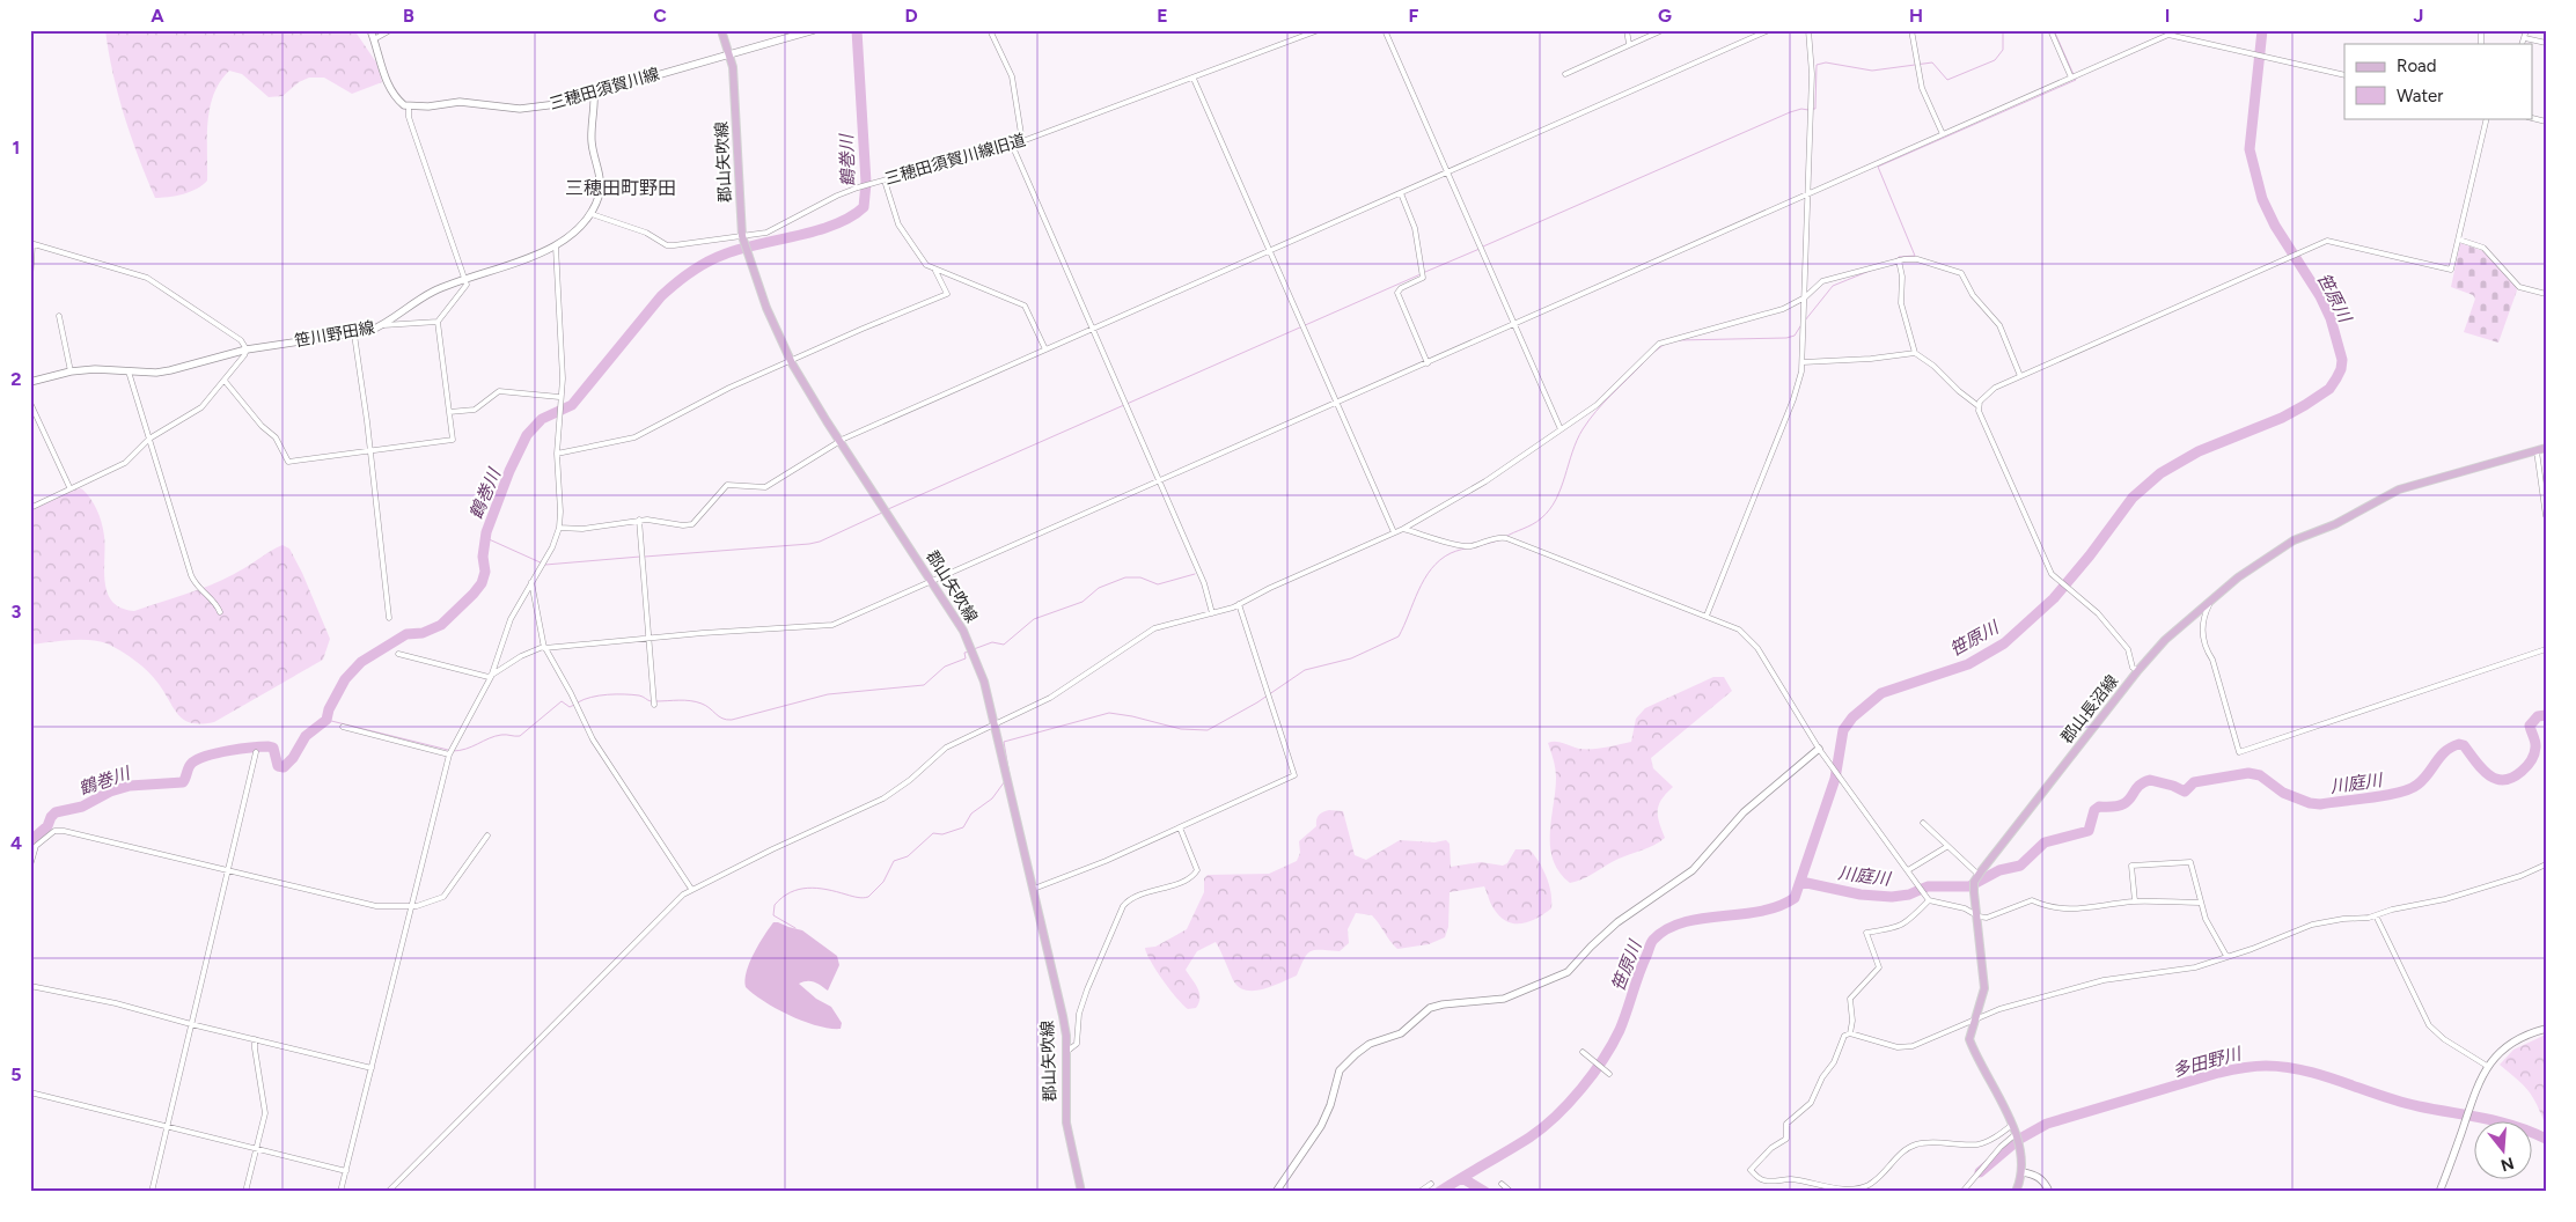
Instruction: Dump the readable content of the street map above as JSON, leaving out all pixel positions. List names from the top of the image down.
{
  "streets": {
    "main road": ["郡山矢吹線", "郡山長沼線"],
    "street": ["三穂田須賀川線", "三穂田須賀川線旧道", "笹川野田線"]
  },
  "crossings": [
    ["三穂田須賀川線", "郡山矢吹線"],
    ["三穂田須賀川線", "笹川野田線"],
    ["三穂田須賀川線旧道", "郡山矢吹線"],
    ["三穂田須賀川線旧道", "笹川野田線"]
  ],
  "districts": ["三穂田町野田"],
  "water": [
    "鶴巻川",
    "笹原川",
    "川庭川",
    "多田野川"
  ],
  "legend": ["Road", "Water"],
  "north": "bottom",
  "grid": {
    "columns": [
      "A",
      "B",
      "C",
      "D",
      "E",
      "F",
      "G",
      "H",
      "I",
      "J"
    ],
    "rows": [
      "1",
      "2",
      "3",
      "4",
      "5"
    ]
  }
}
